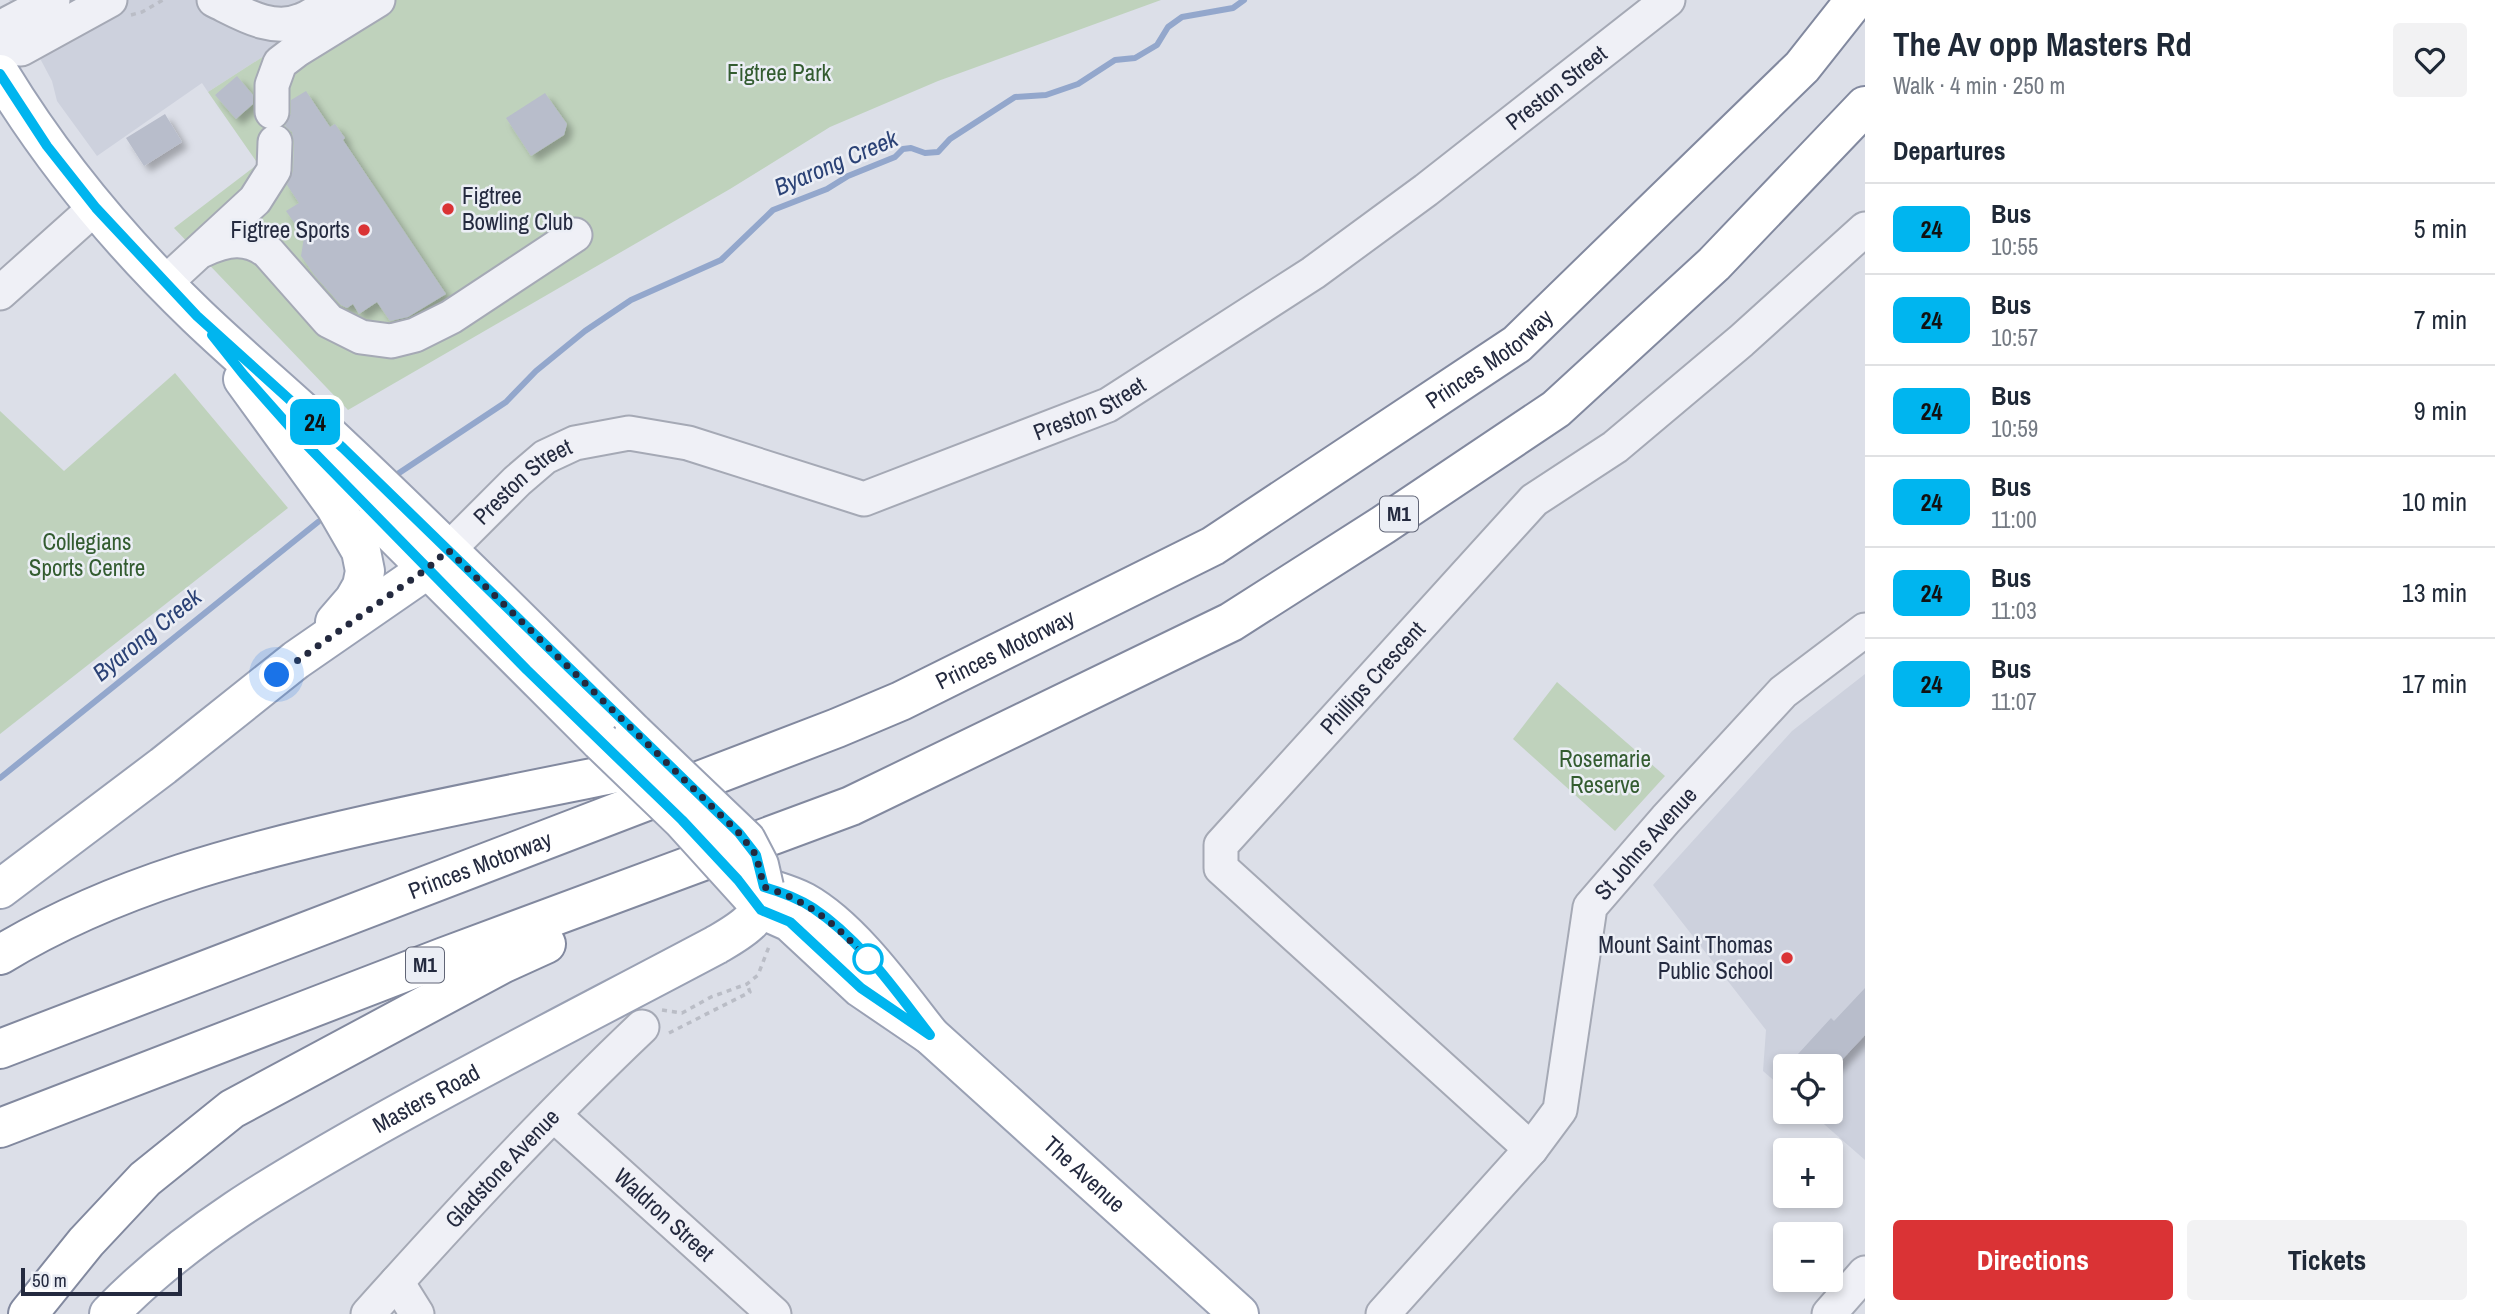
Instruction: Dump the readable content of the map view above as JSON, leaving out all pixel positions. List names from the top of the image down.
{
  "streets": {
    "main road": [
      "Princes Motorway",
      "M1",
      "Masters Road",
      "The Avenue"
    ],
    "street": [
      "Preston Street",
      "Phillips Crescent",
      "St Johns Avenue",
      "Gladstone Avenue",
      "Waldron Street"
    ]
  },
  "crossings": [
    ["Phillips Crescent", "St Johns Avenue"],
    ["Masters Road", "The Avenue"],
    ["Gladstone Avenue", "Waldron Street"]
  ],
  "water": ["Byarong Creek"],
  "parks": ["Figtree Park", "Collegians Sports Centre", "Rosemarie Reserve"],
  "places": ["Figtree Bowling Club", "Figtree Sports", "Mount Saint Thomas Public School"],
  "lines": ["bus line 24"],
  "scale_bar": "50 m",
  "page": {
    "on_map": "24",
    "heading": [
      ["The Av opp Masters Rd", "Walk · 4 min · 250 m"],
      "Departures"
    ],
    "list": [
      {
        "mark": "24",
        "name": "Bus",
        "note": "10:55",
        "value": "5 min"
      },
      {
        "mark": "24",
        "name": "Bus",
        "note": "10:57",
        "value": "7 min"
      },
      {
        "mark": "24",
        "name": "Bus",
        "note": "10:59",
        "value": "9 min"
      },
      {
        "mark": "24",
        "name": "Bus",
        "note": "11:00",
        "value": "10 min"
      },
      {
        "mark": "24",
        "name": "Bus",
        "note": "11:03",
        "value": "13 min"
      },
      {
        "mark": "24",
        "name": "Bus",
        "note": "11:07",
        "value": "17 min"
      }
    ],
    "map_buttons": ["+", "−"],
    "buttons": ["Directions", "Tickets"],
    "scale": "50 m"
  }
}
